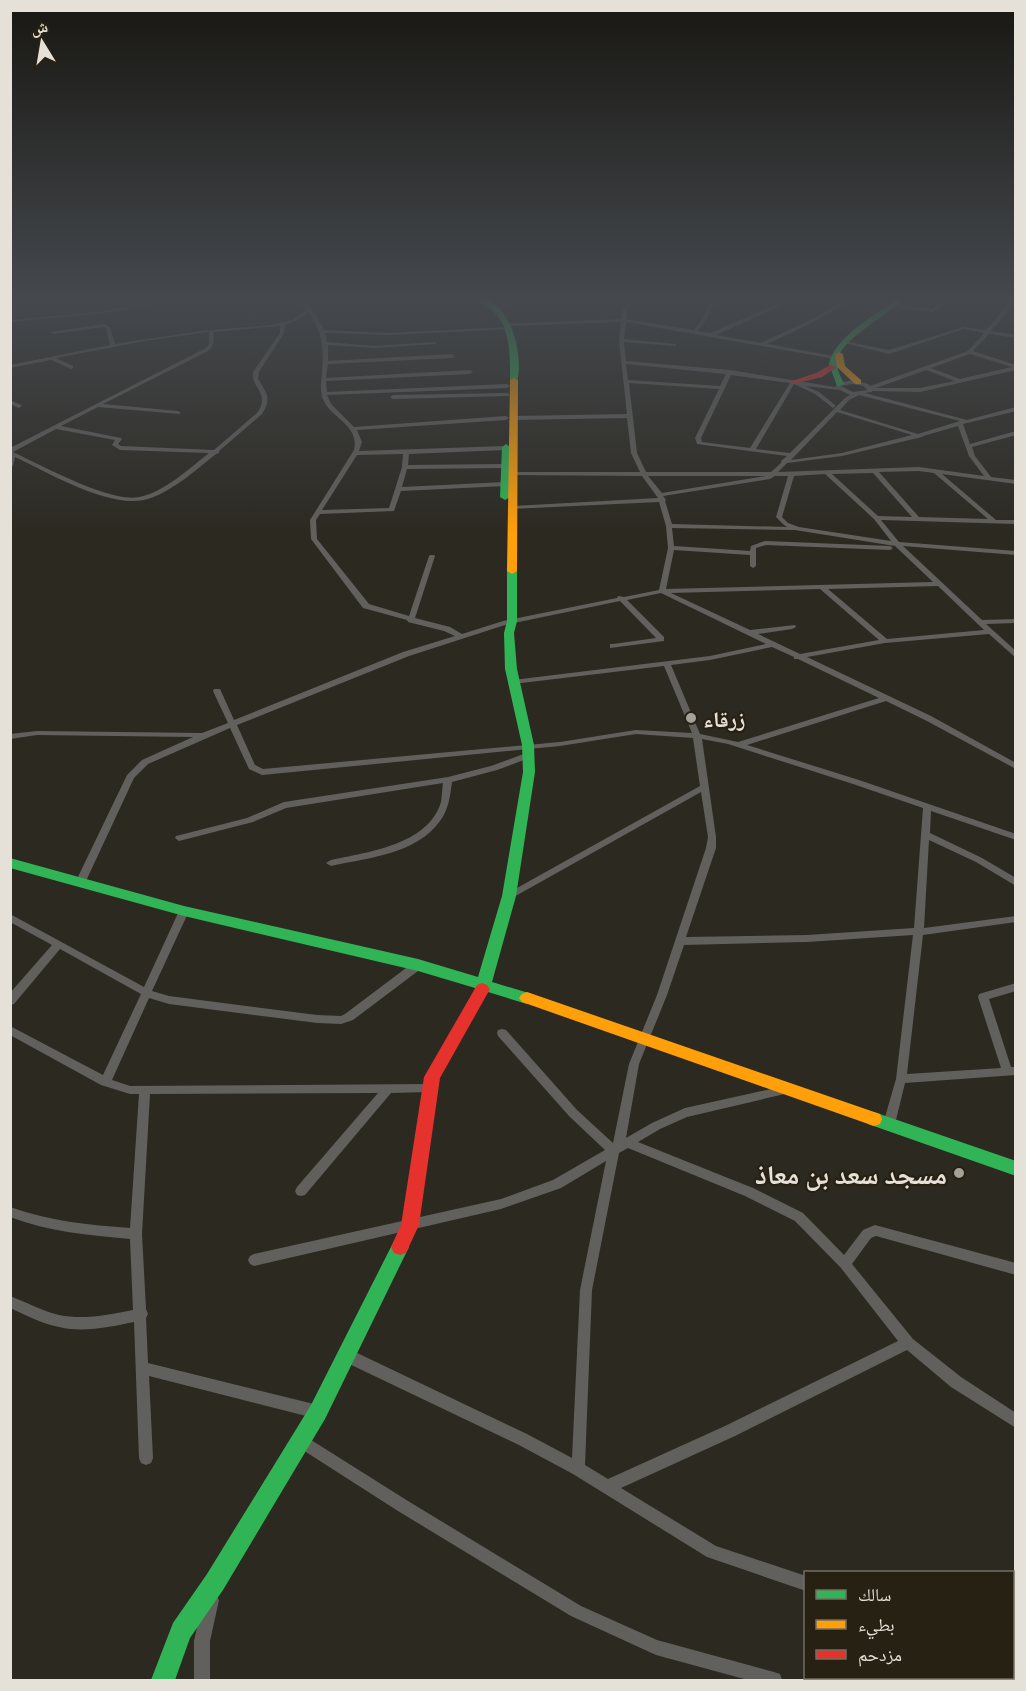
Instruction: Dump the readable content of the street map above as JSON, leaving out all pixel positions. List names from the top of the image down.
{
  "places": ["زرقاء", "مسجد سعد بن معاذ"],
  "legend": ["سالك", "بطيء", "مزدحم"],
  "north": "top"
}
